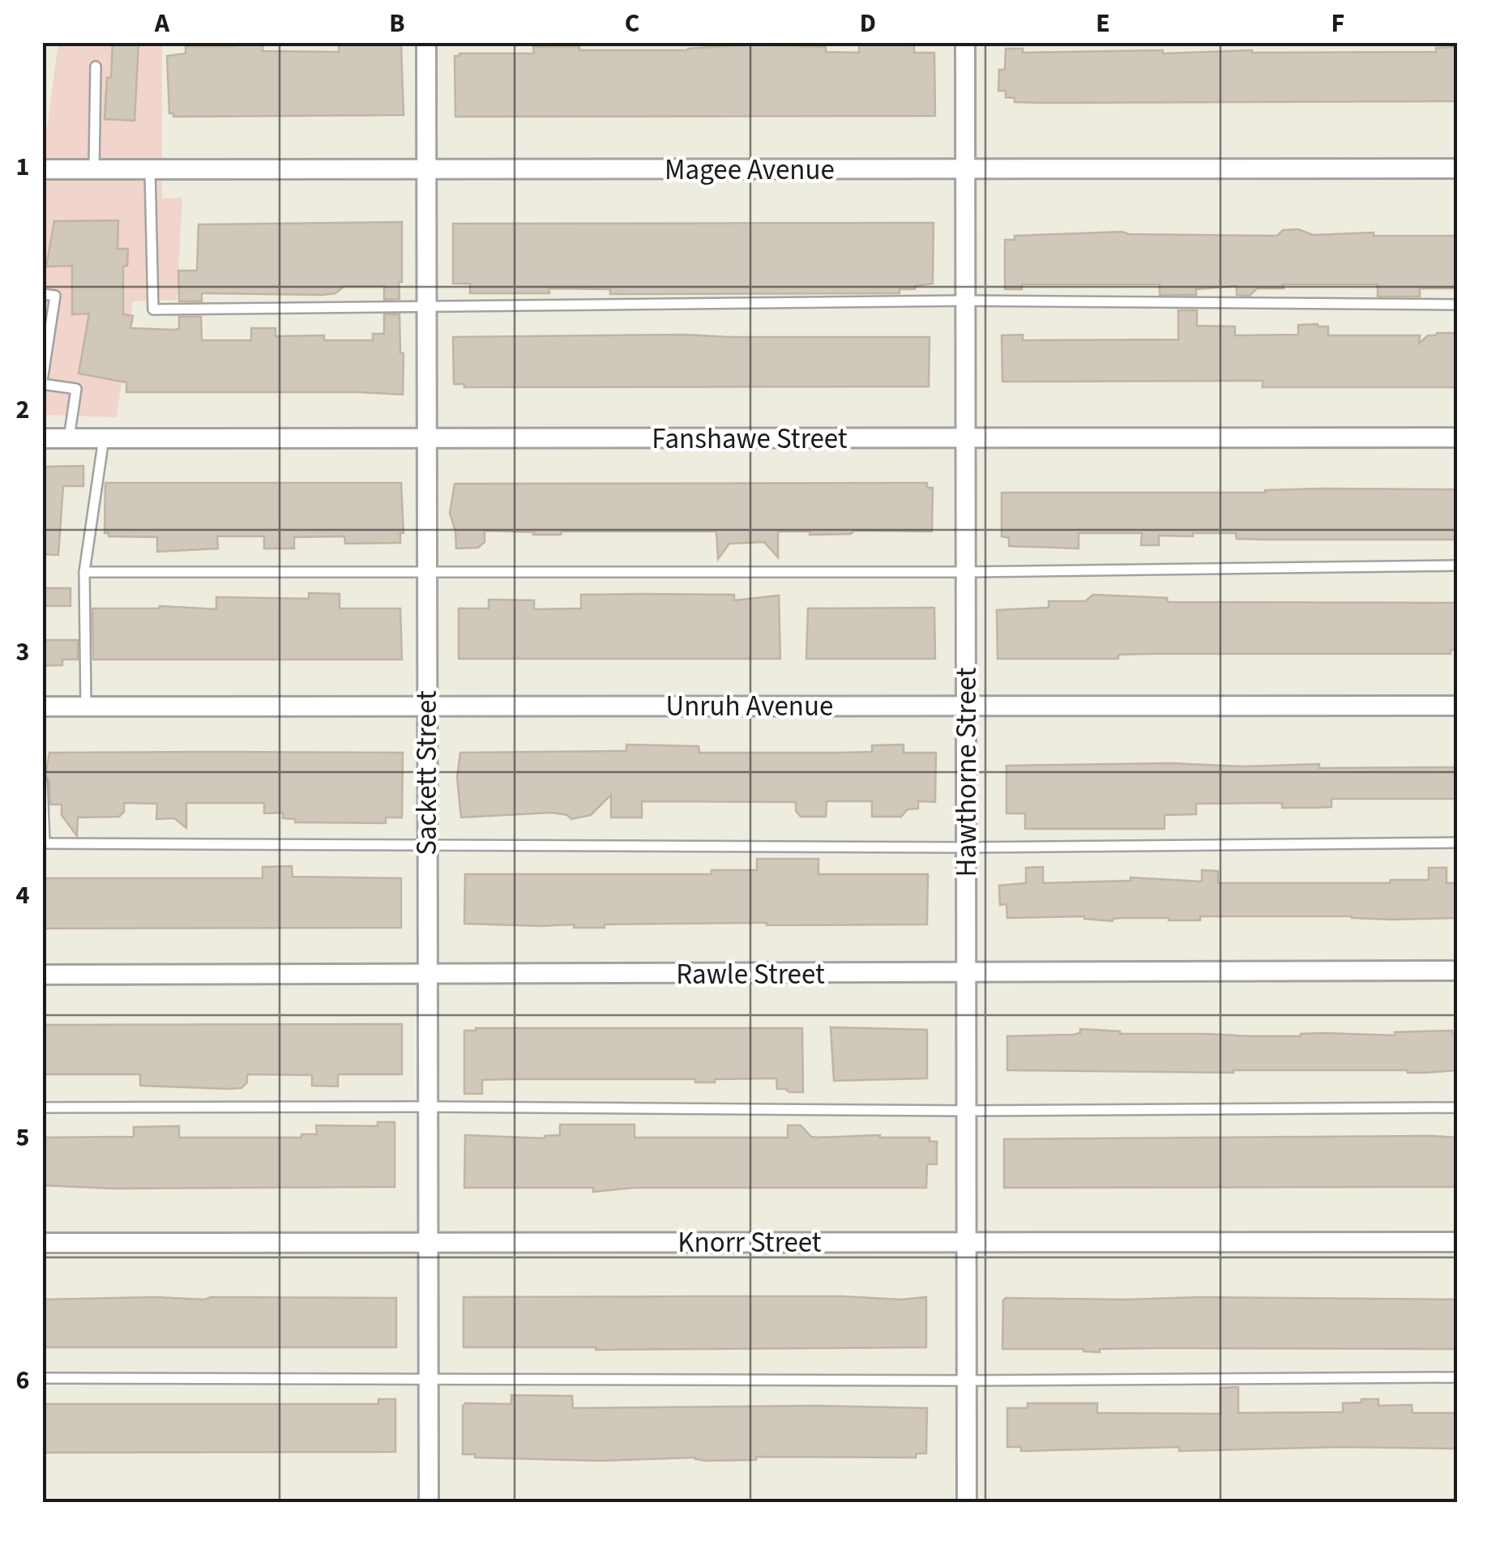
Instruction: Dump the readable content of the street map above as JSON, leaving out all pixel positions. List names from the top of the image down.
{
  "streets": {
    "street": [
      "Magee Avenue",
      "Fanshawe Street",
      "Unruh Avenue",
      "Hawthorne Street",
      "Sackett Street",
      "Rawle Street",
      "Knorr Street"
    ]
  },
  "crossings": [
    ["Magee Avenue", "Hawthorne Street"],
    ["Magee Avenue", "Sackett Street"],
    ["Fanshawe Street", "Hawthorne Street"],
    ["Fanshawe Street", "Sackett Street"],
    ["Unruh Avenue", "Hawthorne Street"],
    ["Unruh Avenue", "Sackett Street"],
    ["Hawthorne Street", "Rawle Street"],
    ["Hawthorne Street", "Knorr Street"],
    ["Sackett Street", "Rawle Street"],
    ["Sackett Street", "Knorr Street"]
  ],
  "grid": {
    "columns": [
      "A",
      "B",
      "C",
      "D",
      "E",
      "F"
    ],
    "rows": [
      "1",
      "2",
      "3",
      "4",
      "5",
      "6"
    ]
  }
}
